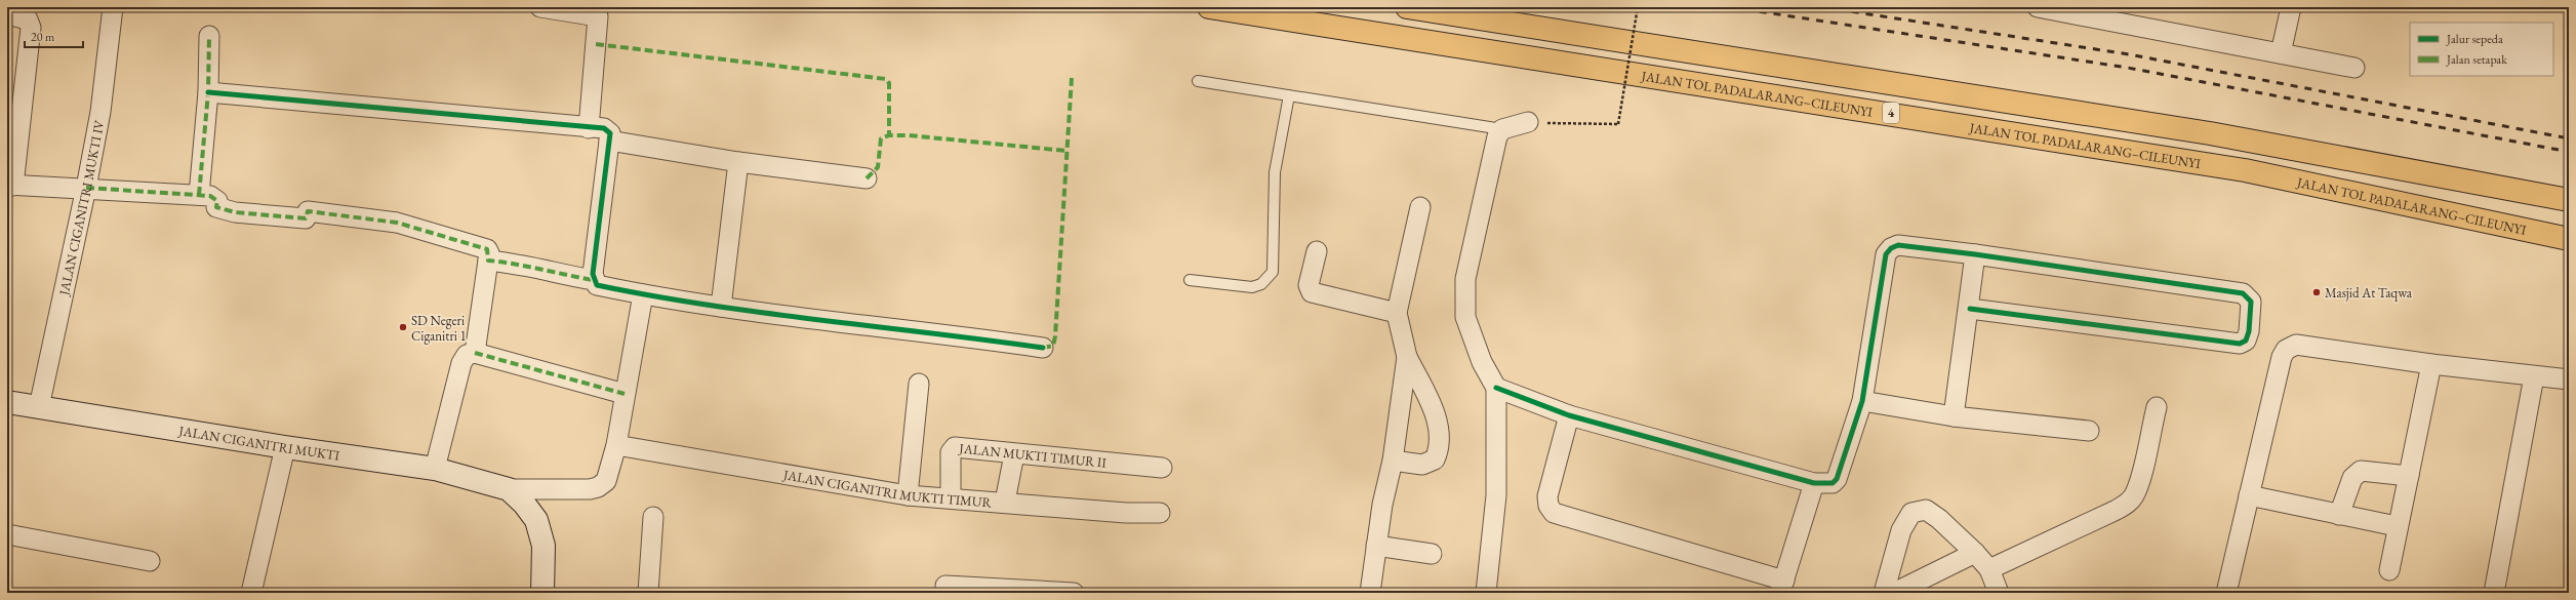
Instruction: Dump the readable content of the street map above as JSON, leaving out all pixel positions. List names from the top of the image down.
{
  "streets": {
    "highway": ["JALAN TOL PADALARANG–CILEUNYI", "4"],
    "street": [
      "JALAN CIGANITRI MUKTI IV",
      "JALAN CIGANITRI MUKTI",
      "JALAN MUKTI TIMUR II",
      "JALAN CIGANITRI MUKTI TIMUR"
    ]
  },
  "crossings": [
    ["JALAN CIGANITRI MUKTI IV", "JALAN CIGANITRI MUKTI"],
    ["JALAN MUKTI TIMUR II", "JALAN CIGANITRI MUKTI TIMUR"]
  ],
  "places": ["Masjid At Taqwa", "SD Negeri Ciganitri 1"],
  "legend": ["Jalur sepeda", "Jalan setapak"],
  "scale_bar": "20 m"
}
